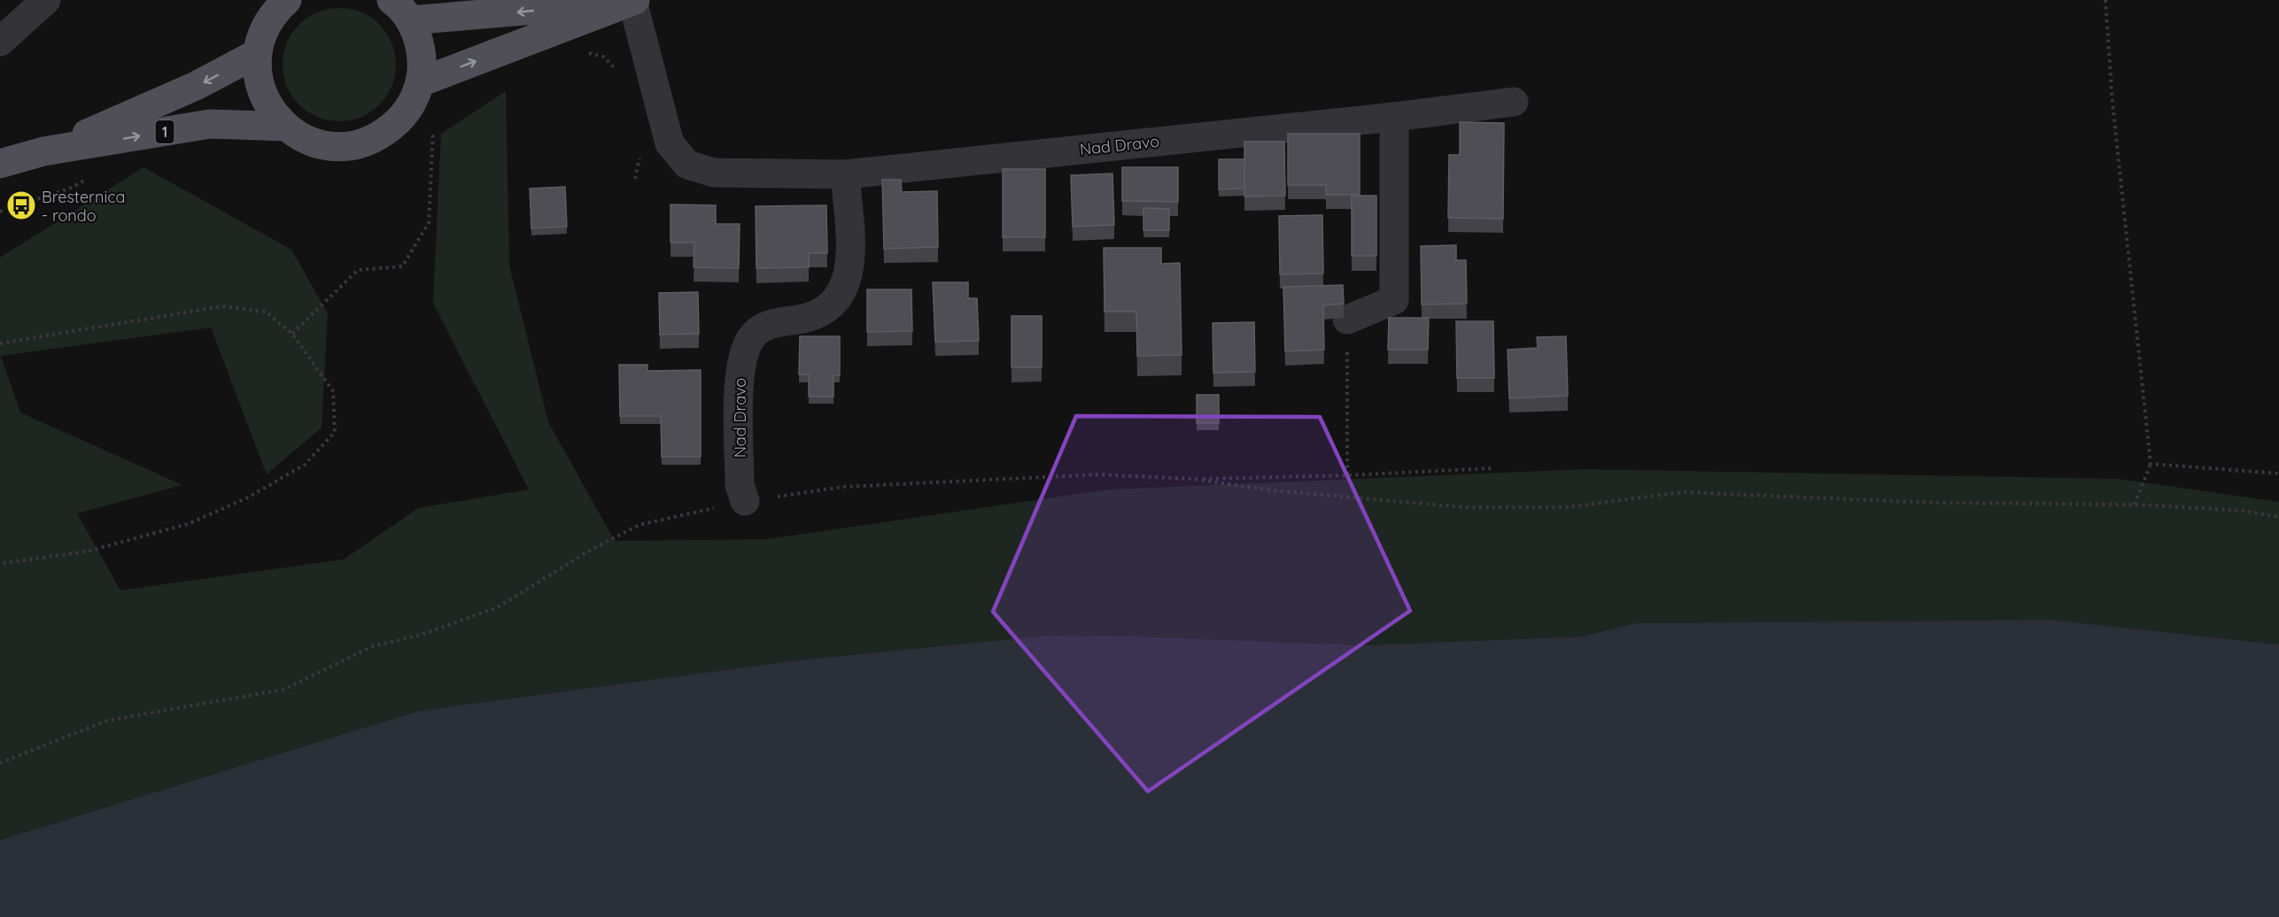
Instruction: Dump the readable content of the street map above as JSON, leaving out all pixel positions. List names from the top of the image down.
{
  "streets": {
    "main road": ["1"],
    "street": ["Nad Dravo"]
  },
  "places": {
    "bus stop": ["Bresternica - rondo"]
  }
}
